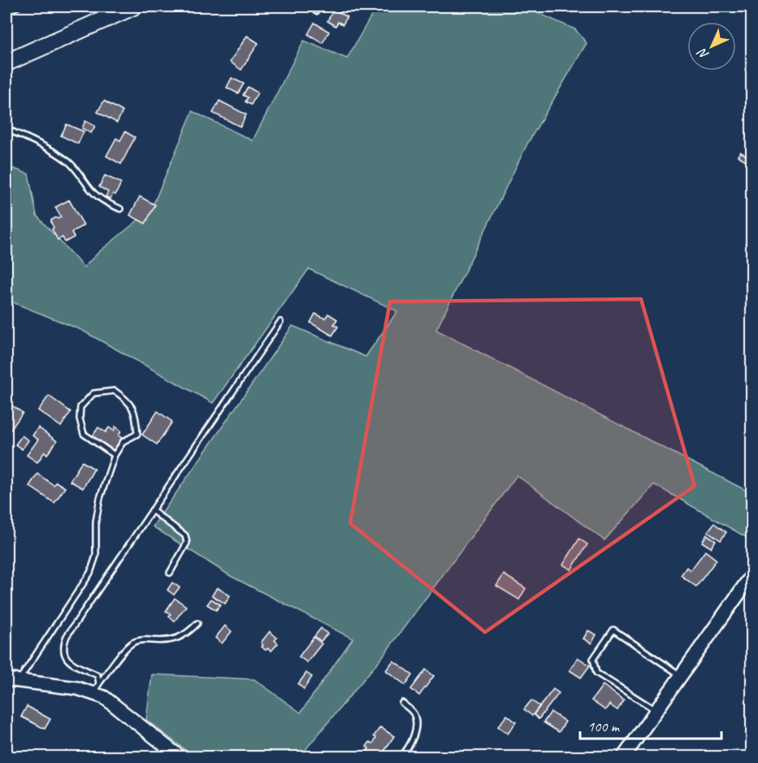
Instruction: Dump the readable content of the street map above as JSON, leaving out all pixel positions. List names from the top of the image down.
{
  "scale_bar": "100 m",
  "north": "bottom left"
}
